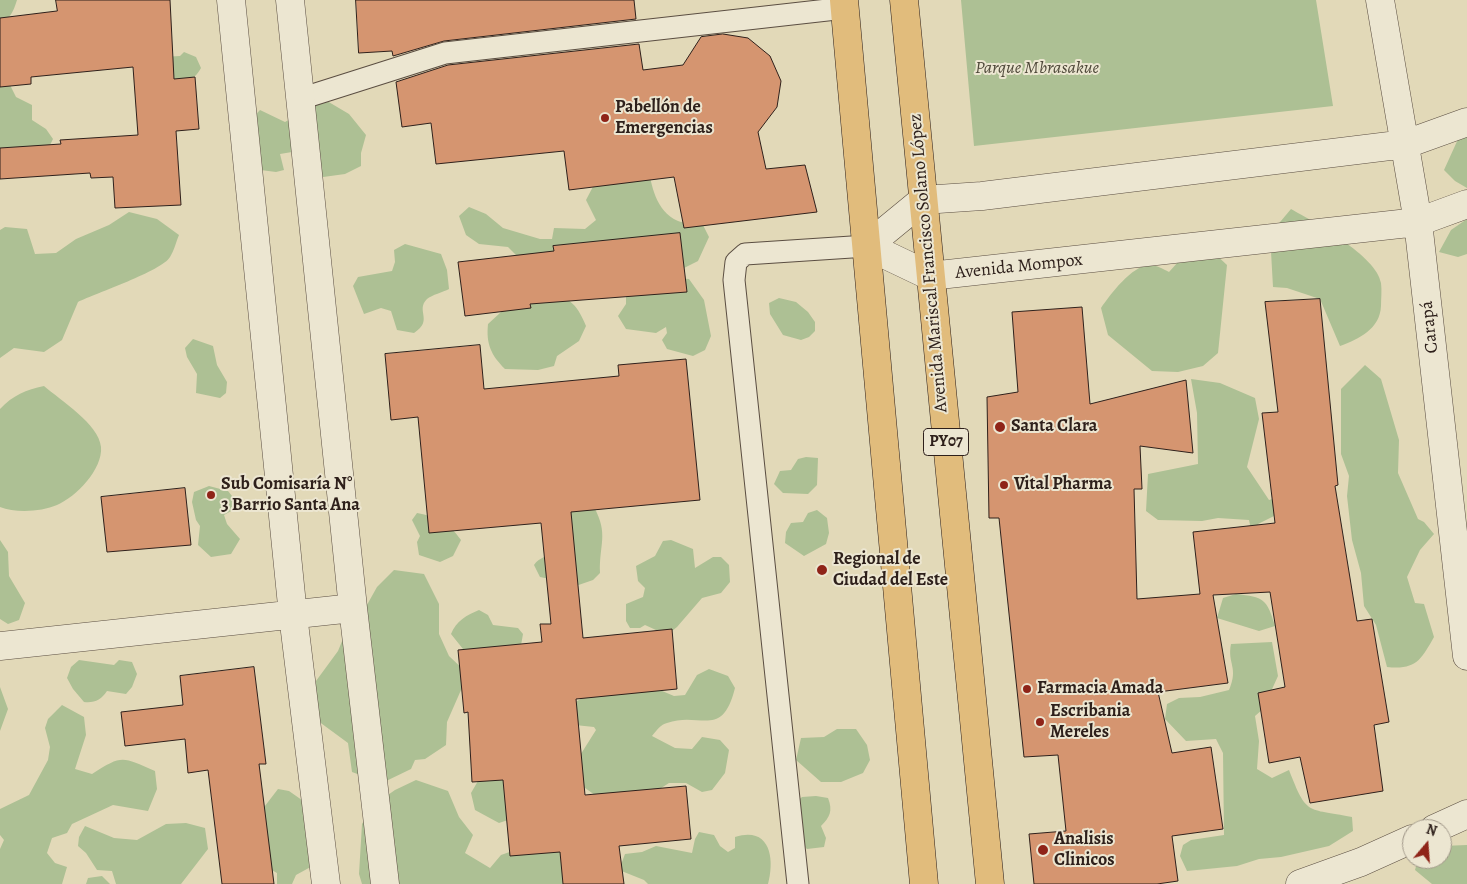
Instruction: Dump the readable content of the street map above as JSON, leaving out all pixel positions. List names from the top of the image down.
{
  "streets": {
    "main road": ["Avenida Mariscal Francisco Solano López", "PY07"],
    "street": ["Avenida Mompox", "Carapá"]
  },
  "crossings": [
    ["Avenida Mariscal Francisco Solano López", "Avenida Mompox"],
    ["Avenida Mompox", "Carapá"]
  ],
  "parks": ["Parque Mbrasakue"],
  "places": [
    "Pabellón de Emergencias",
    "Santa Clara",
    "Vital Pharma",
    "Sub Comisaría N° 3 Barrio Santa Ana",
    "Regional de Ciudad del Este",
    "Farmacia Amada",
    "Escribania Mereles",
    "Analisis Clinicos"
  ],
  "north": "top"
}
